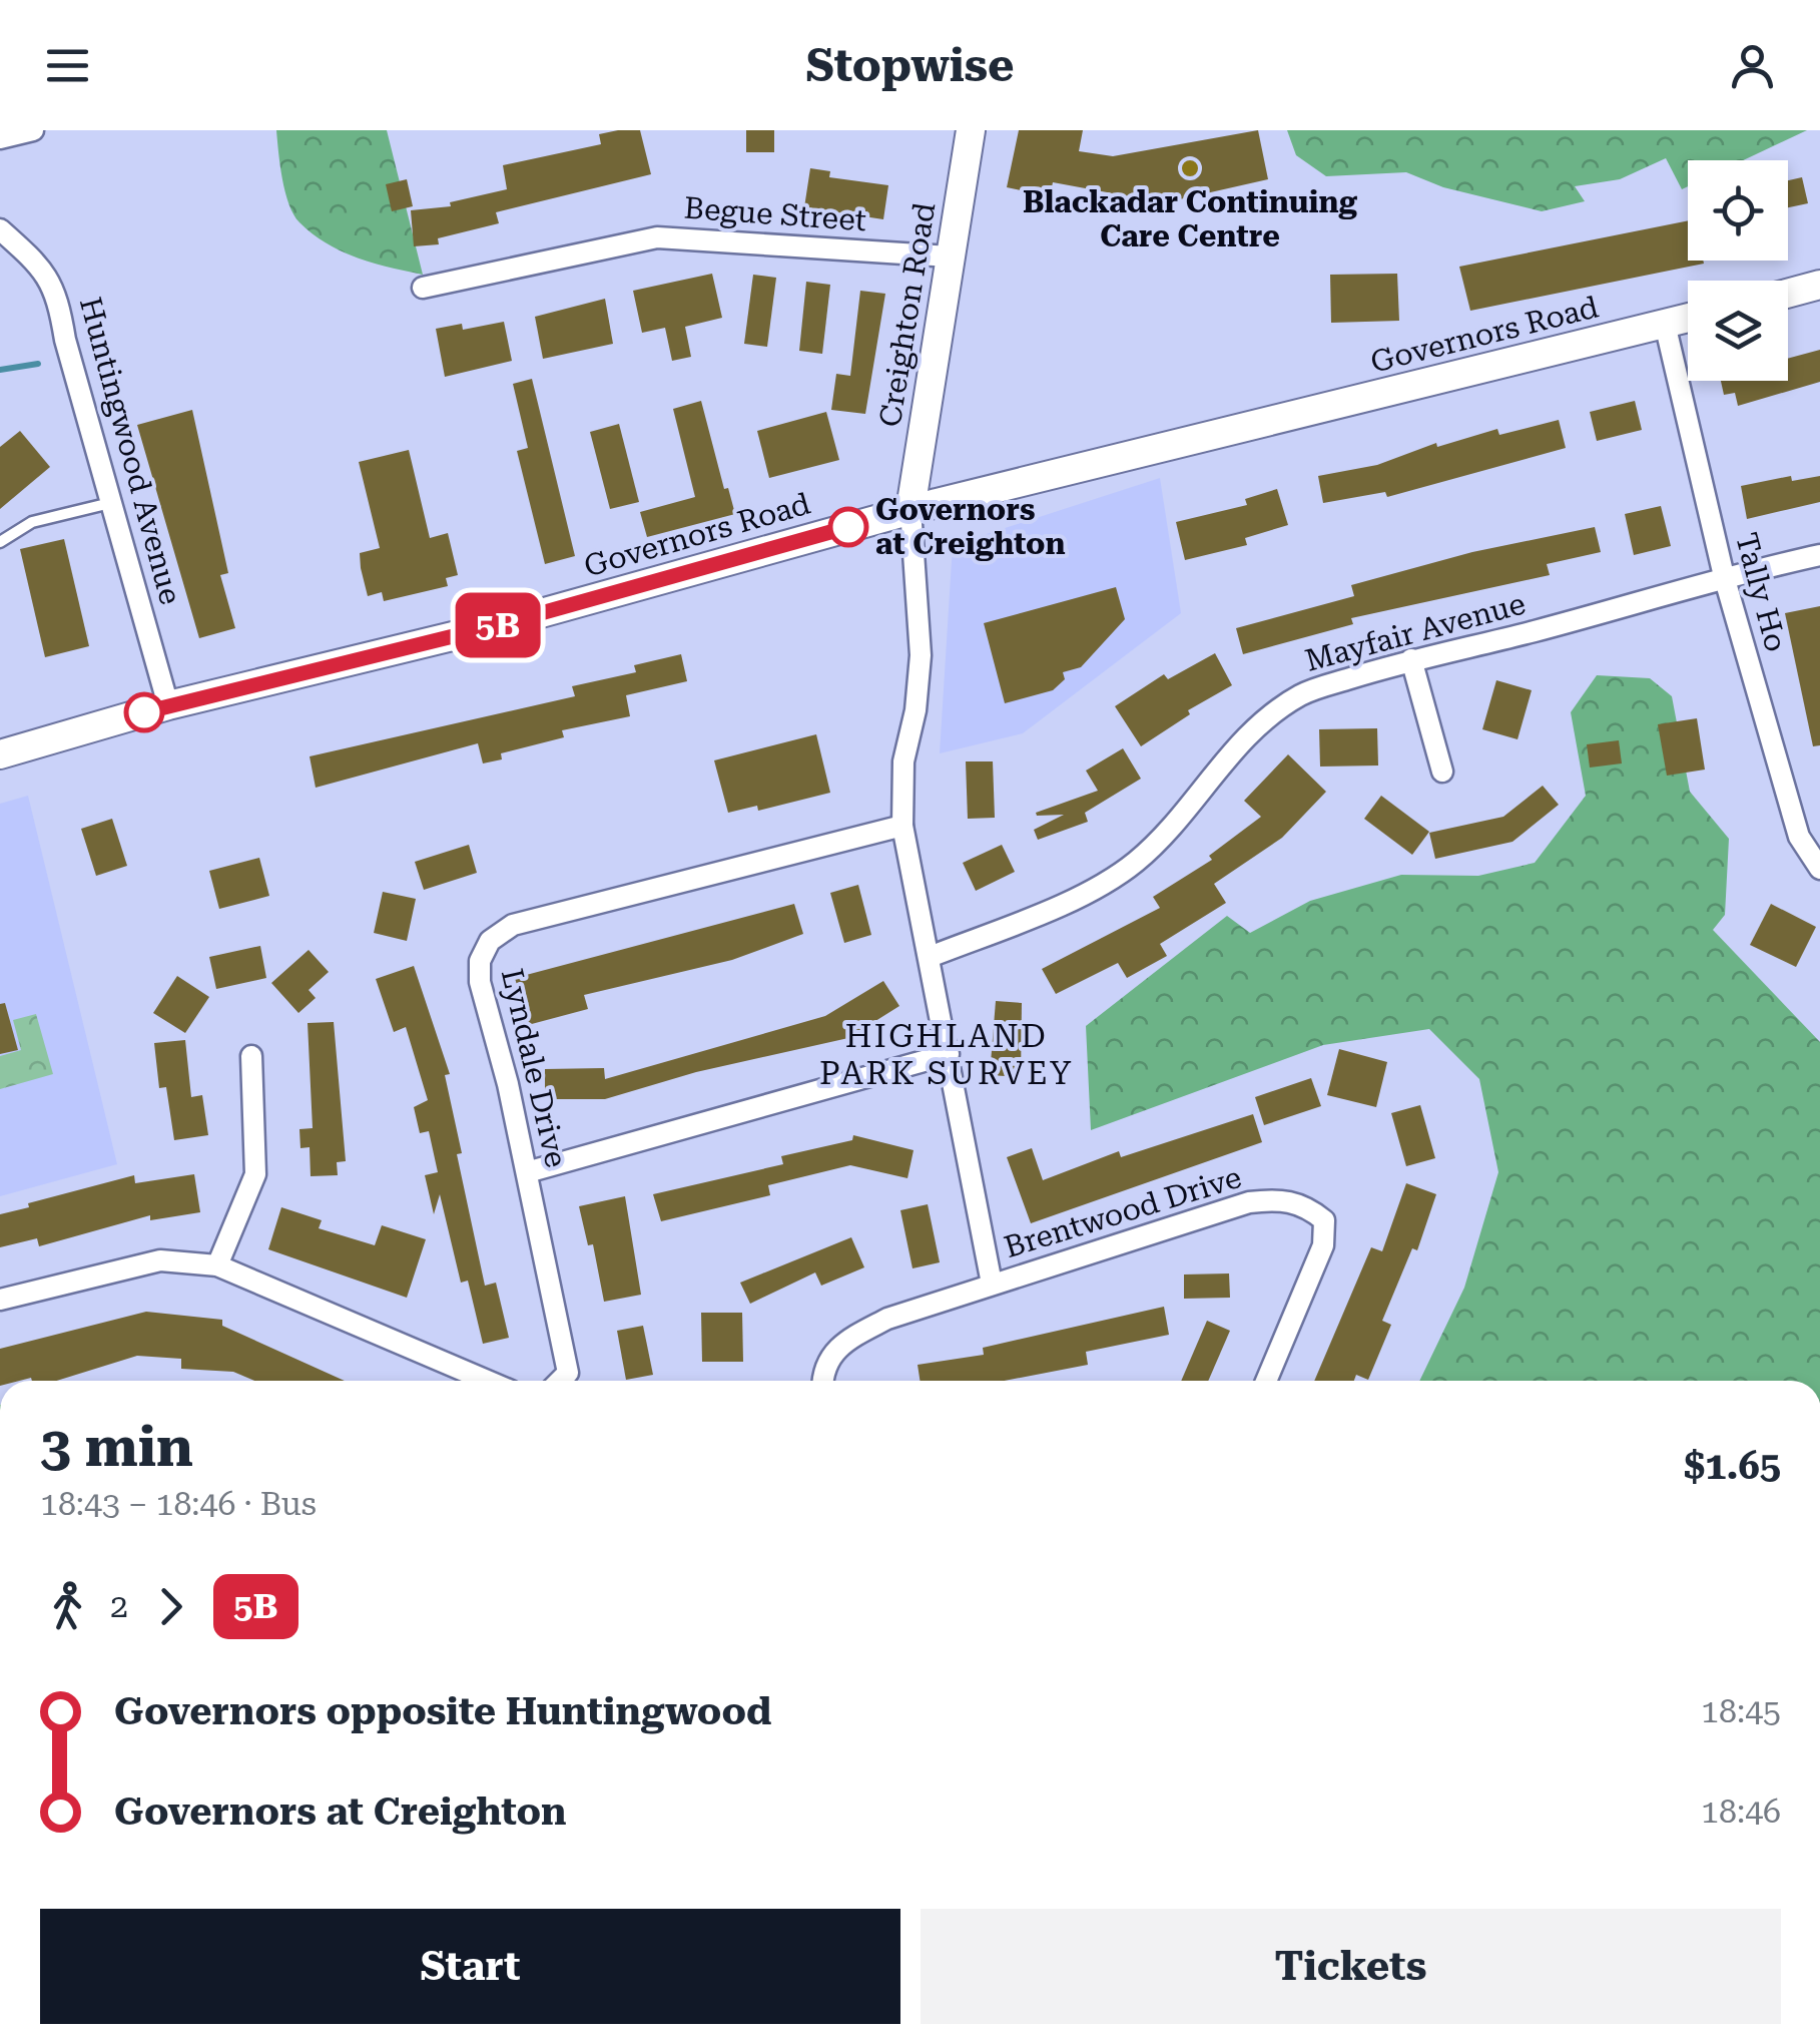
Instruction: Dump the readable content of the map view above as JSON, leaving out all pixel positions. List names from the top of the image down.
{
  "streets": {
    "main road": ["Creighton Road", "Governors Road"],
    "street": [
      "Begue Street",
      "Huntingwood Avenue",
      "Tally Ho",
      "Mayfair Avenue",
      "Lyndale Drive",
      "Brentwood Drive"
    ]
  },
  "crossings": [
    ["Begue Street", "Creighton Road"],
    ["Creighton Road", "Governors Road"],
    ["Governors Road", "Huntingwood Avenue"],
    ["Governors Road", "Tally Ho"],
    ["Tally Ho", "Mayfair Avenue"]
  ],
  "districts": ["HIGHLAND PARK SURVEY"],
  "places": ["Blackadar Continuing Care Centre", "Governors at Creighton"],
  "lines": ["bus line 5B"],
  "page": {
    "header": "Stopwise",
    "on_map": "5B",
    "heading": ["3 min", "18:43 – 18:46 · Bus", "$1.65"],
    "legs": ["2", "5B"],
    "list": [
      {
        "name": "Governors opposite Huntingwood",
        "value": "18:45"
      },
      {
        "name": "Governors at Creighton",
        "value": "18:46"
      }
    ],
    "buttons": ["Start", "Tickets"]
  }
}
